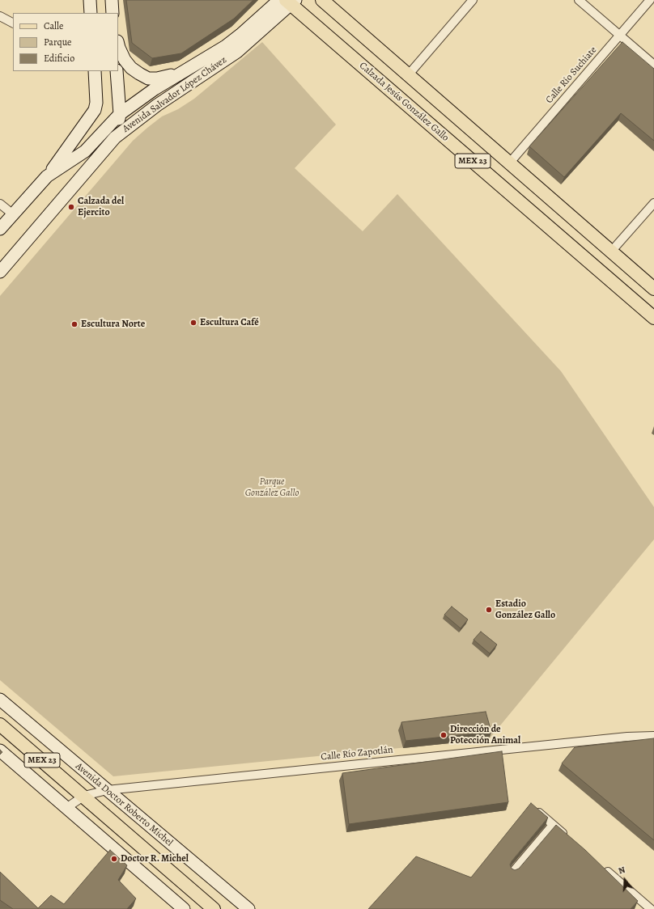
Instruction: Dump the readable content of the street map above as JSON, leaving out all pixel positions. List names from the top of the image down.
{
  "streets": {
    "main road": [
      "Avenida Salvador López Chávez",
      "Calzada Jesús González Gallo",
      "MEX 23",
      "Avenida Doctor Roberto Michel"
    ],
    "street": ["Calle Río Suchiate", "Calle Río Zapotlán"]
  },
  "crossings": [
    ["Calle Río Suchiate", "MEX 23"],
    ["Avenida Salvador López Chávez", "Calzada Jesús González Gallo"],
    ["Calle Río Zapotlán", "Avenida Doctor Roberto Michel"]
  ],
  "parks": ["Parque González Gallo"],
  "places": [
    "Calzada del Ejercito",
    "Escultura Café",
    "Escultura Norte",
    "Estadio González Gallo",
    "Dirección de Potección Animal",
    "Doctor R. Michel"
  ],
  "legend": ["Calle", "Parque", "Edificio"],
  "north": "top"
}
